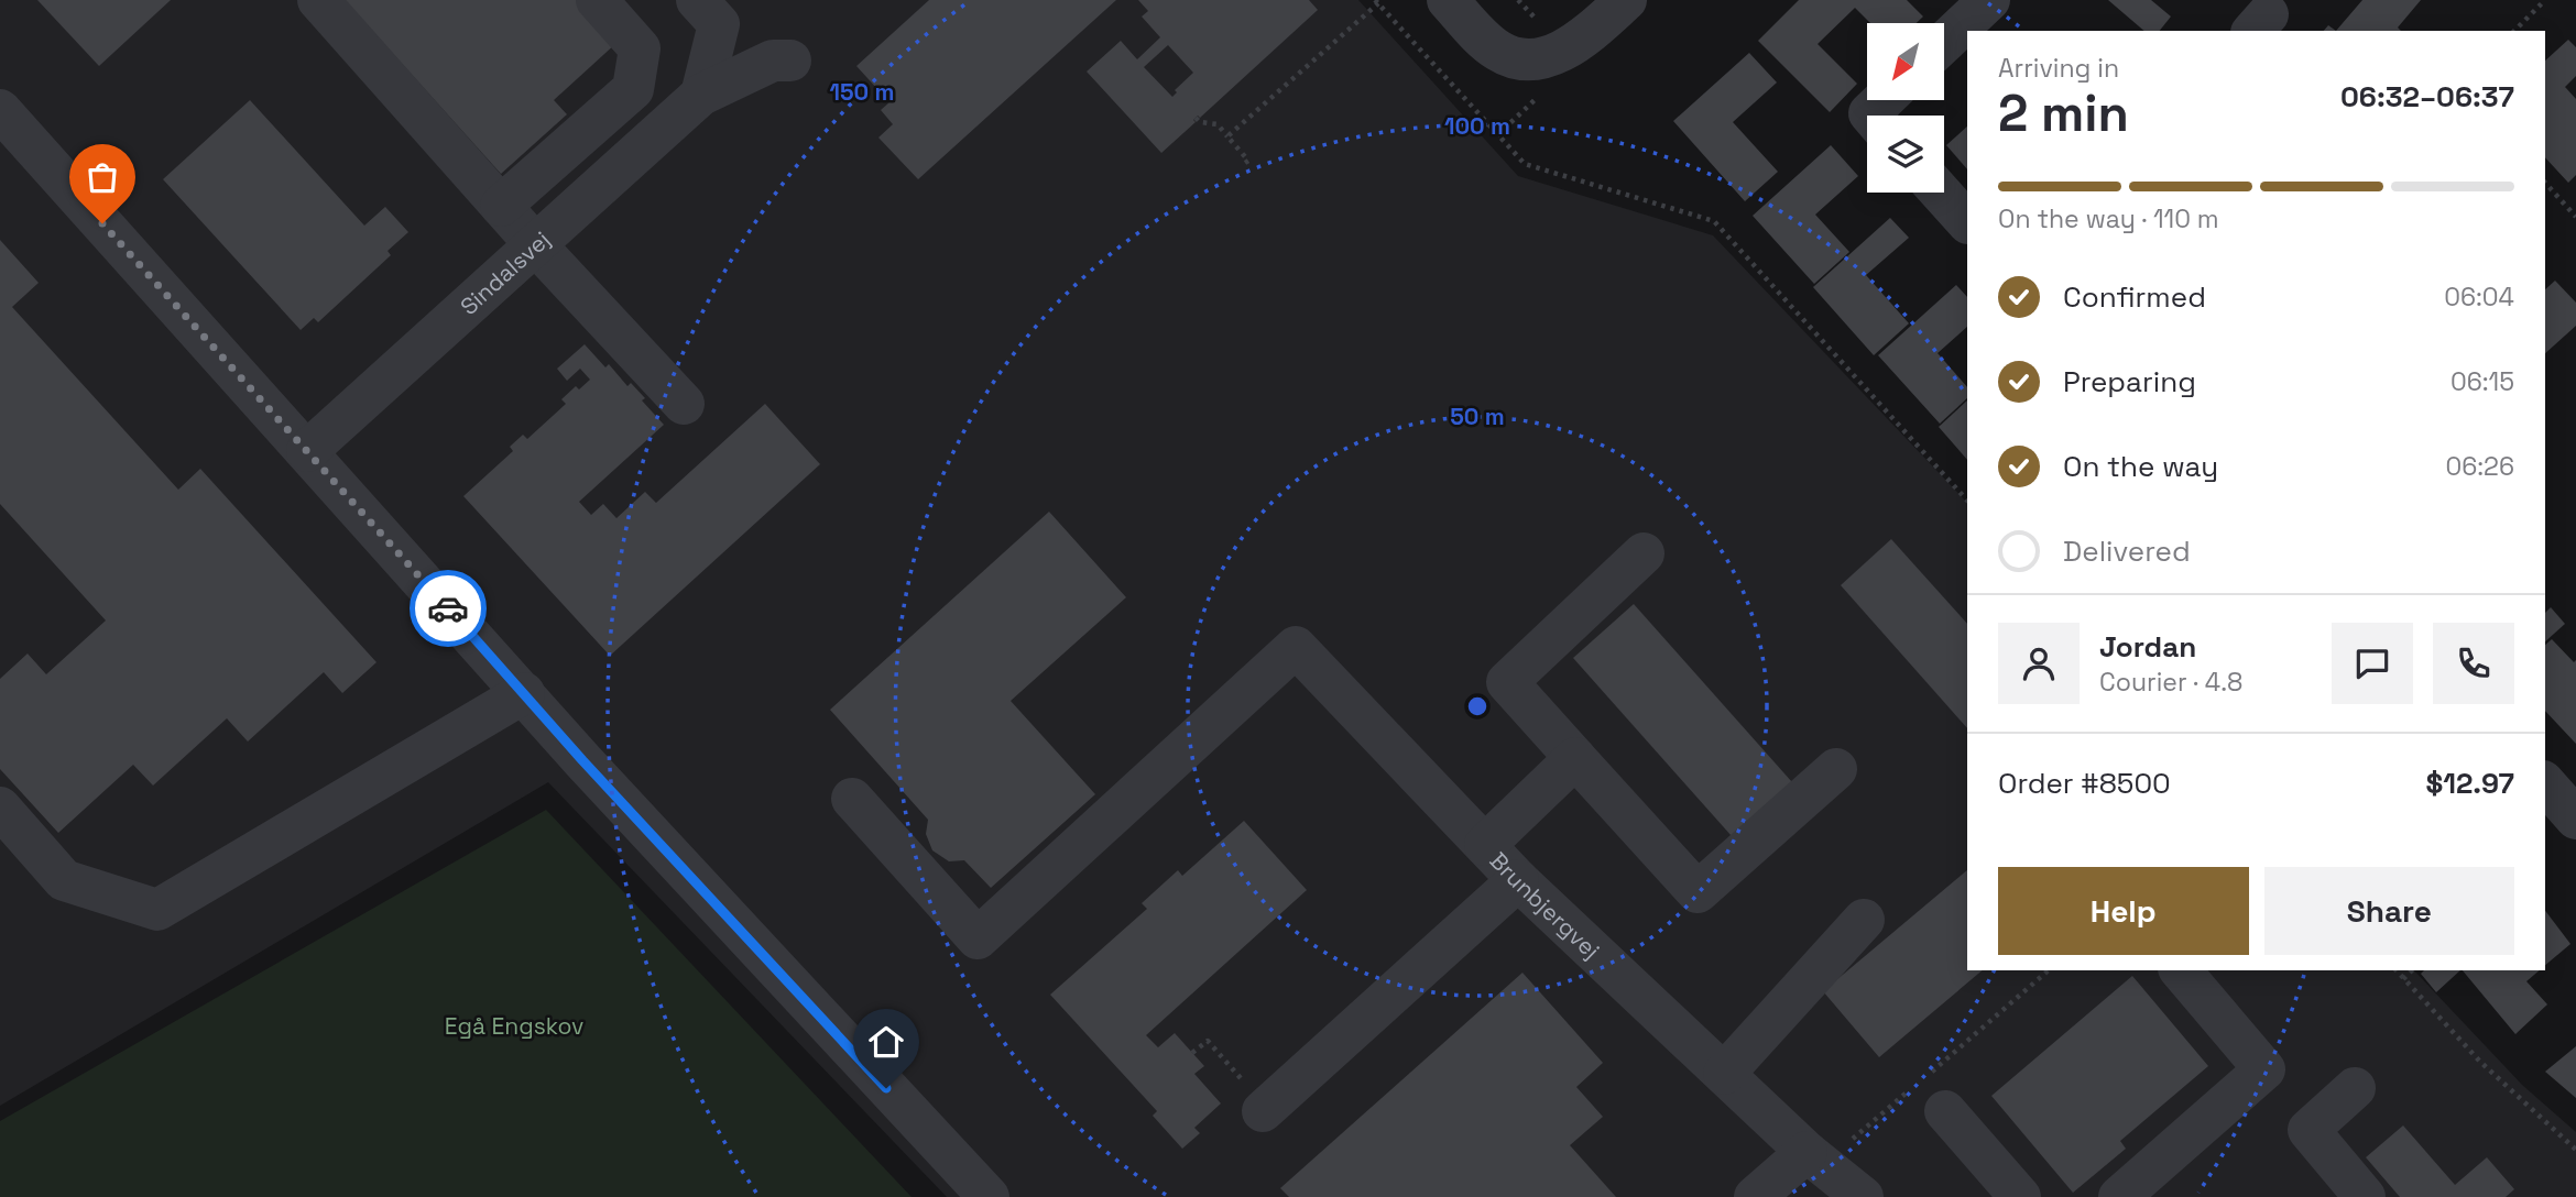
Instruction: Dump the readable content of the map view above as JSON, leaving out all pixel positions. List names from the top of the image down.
{
  "streets": {
    "street": ["Sindalsvej", "Brunbjergvej"]
  },
  "parks": ["Egå Engskov"],
  "north": "bottom left",
  "page": {
    "heading": ["2 min", "Arriving in", "06:32–06:37"],
    "panel": [
      "Jordan",
      "Courier · 4.8",
      "Order #8500",
      "$12.97"
    ],
    "bar": "On the way · 110 m",
    "list": [
      ["Confirmed", "06:04"],
      ["Preparing", "06:15"],
      ["On the way", "06:26"],
      "Delivered"
    ],
    "buttons": ["Help", "Share"]
  },
  "rings": ["150 m", "100 m", "50 m"]
}
